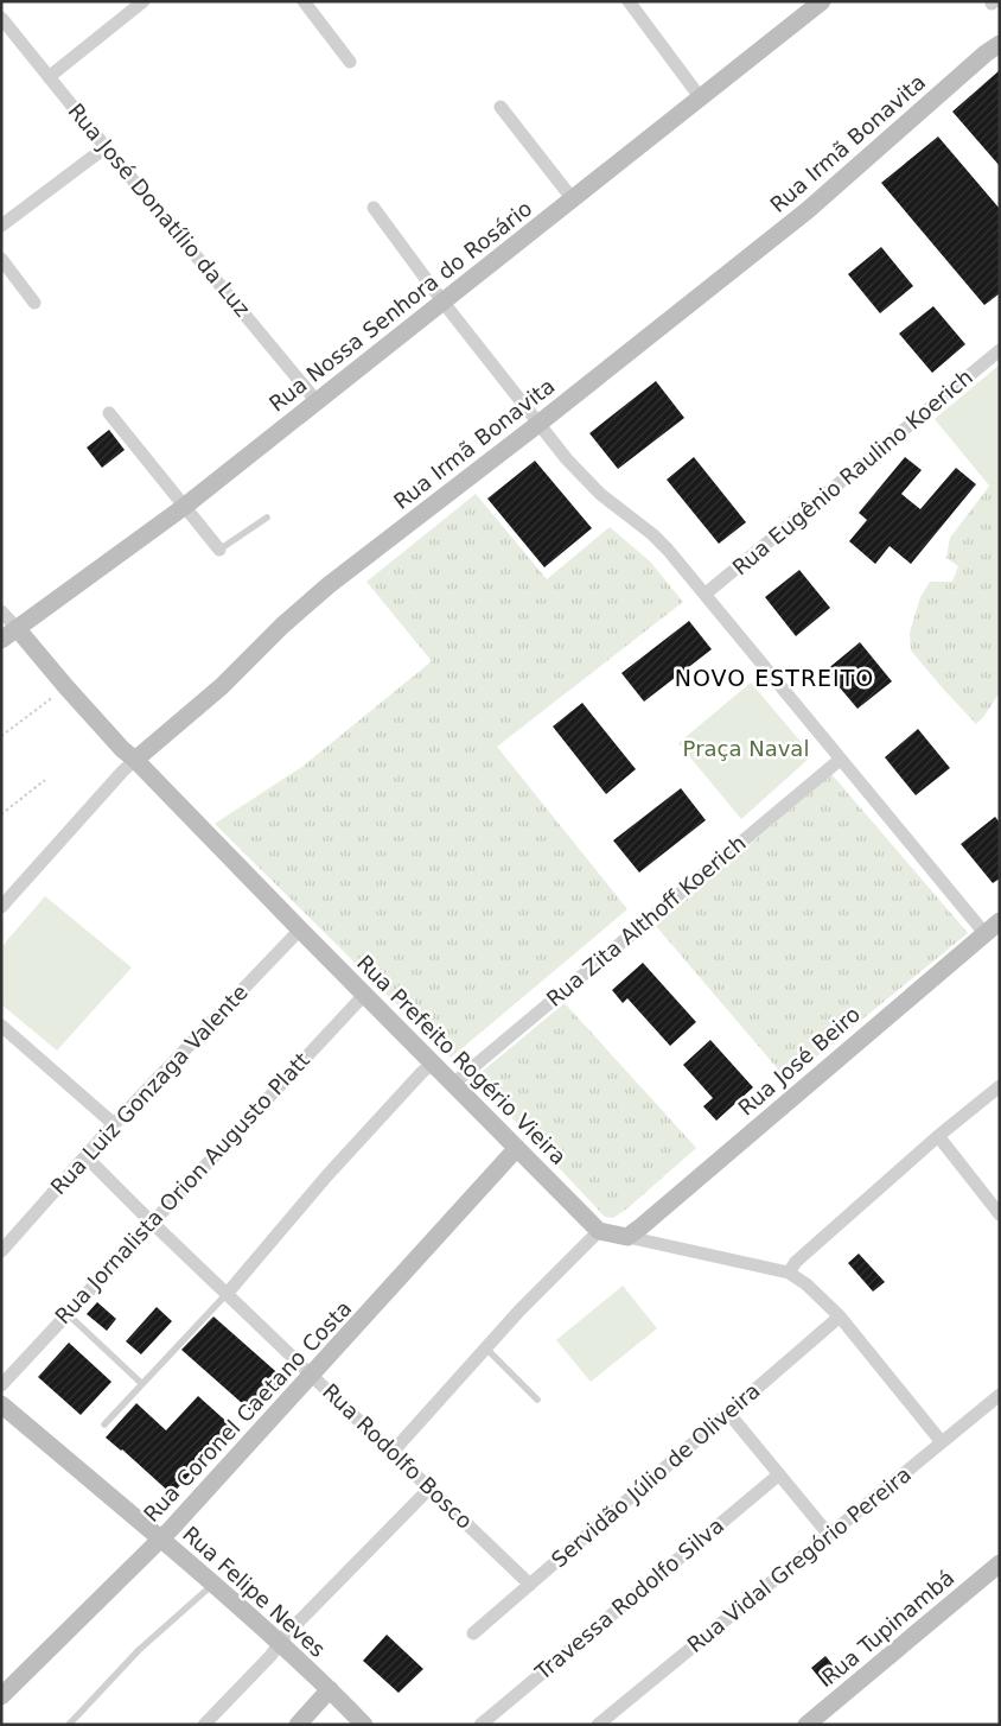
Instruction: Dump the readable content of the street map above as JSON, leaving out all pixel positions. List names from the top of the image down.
{
  "streets": {
    "street": [
      "Rua Irmã Bonavita",
      "Rua José Donatílio da Luz",
      "Rua Nossa Senhora do Rosário",
      "Rua Eugênio Raulino Koerich",
      "Rua Zita Althoff Koerich",
      "Rua Prefeito Rogério Vieira",
      "Rua José Beiro",
      "Rua Luiz Gonzaga Valente",
      "Rua Jornalista Orion Augusto Platt",
      "Rua Coronel Caetano Costa",
      "Rua Rodolfo Bosco",
      "Servidão Júlio de Oliveira",
      "Rua Vidal Gregório Pereira",
      "Rua Felipe Neves",
      "Travessa Rodolfo Silva",
      "Rua Tupinambá"
    ]
  },
  "crossings": [
    ["Rua Irmã Bonavita", "Rua Prefeito Rogério Vieira"],
    ["Rua José Donatílio da Luz", "Rua Nossa Senhora do Rosário"],
    ["Rua Nossa Senhora do Rosário", "Rua Prefeito Rogério Vieira"],
    ["Rua Zita Althoff Koerich", "Rua Prefeito Rogério Vieira"],
    ["Rua Prefeito Rogério Vieira", "Rua Luiz Gonzaga Valente"],
    ["Rua Prefeito Rogério Vieira", "Rua Jornalista Orion Augusto Platt"],
    ["Rua Prefeito Rogério Vieira", "Rua Coronel Caetano Costa"],
    ["Rua Luiz Gonzaga Valente", "Rua Rodolfo Bosco"],
    ["Rua Jornalista Orion Augusto Platt", "Rua Rodolfo Bosco"],
    ["Rua Coronel Caetano Costa", "Rua Rodolfo Bosco"],
    ["Rua Coronel Caetano Costa", "Rua Felipe Neves"],
    ["Rua Rodolfo Bosco", "Servidão Júlio de Oliveira"]
  ],
  "districts": ["NOVO ESTREITO"],
  "parks": ["Praça Naval"]
}
